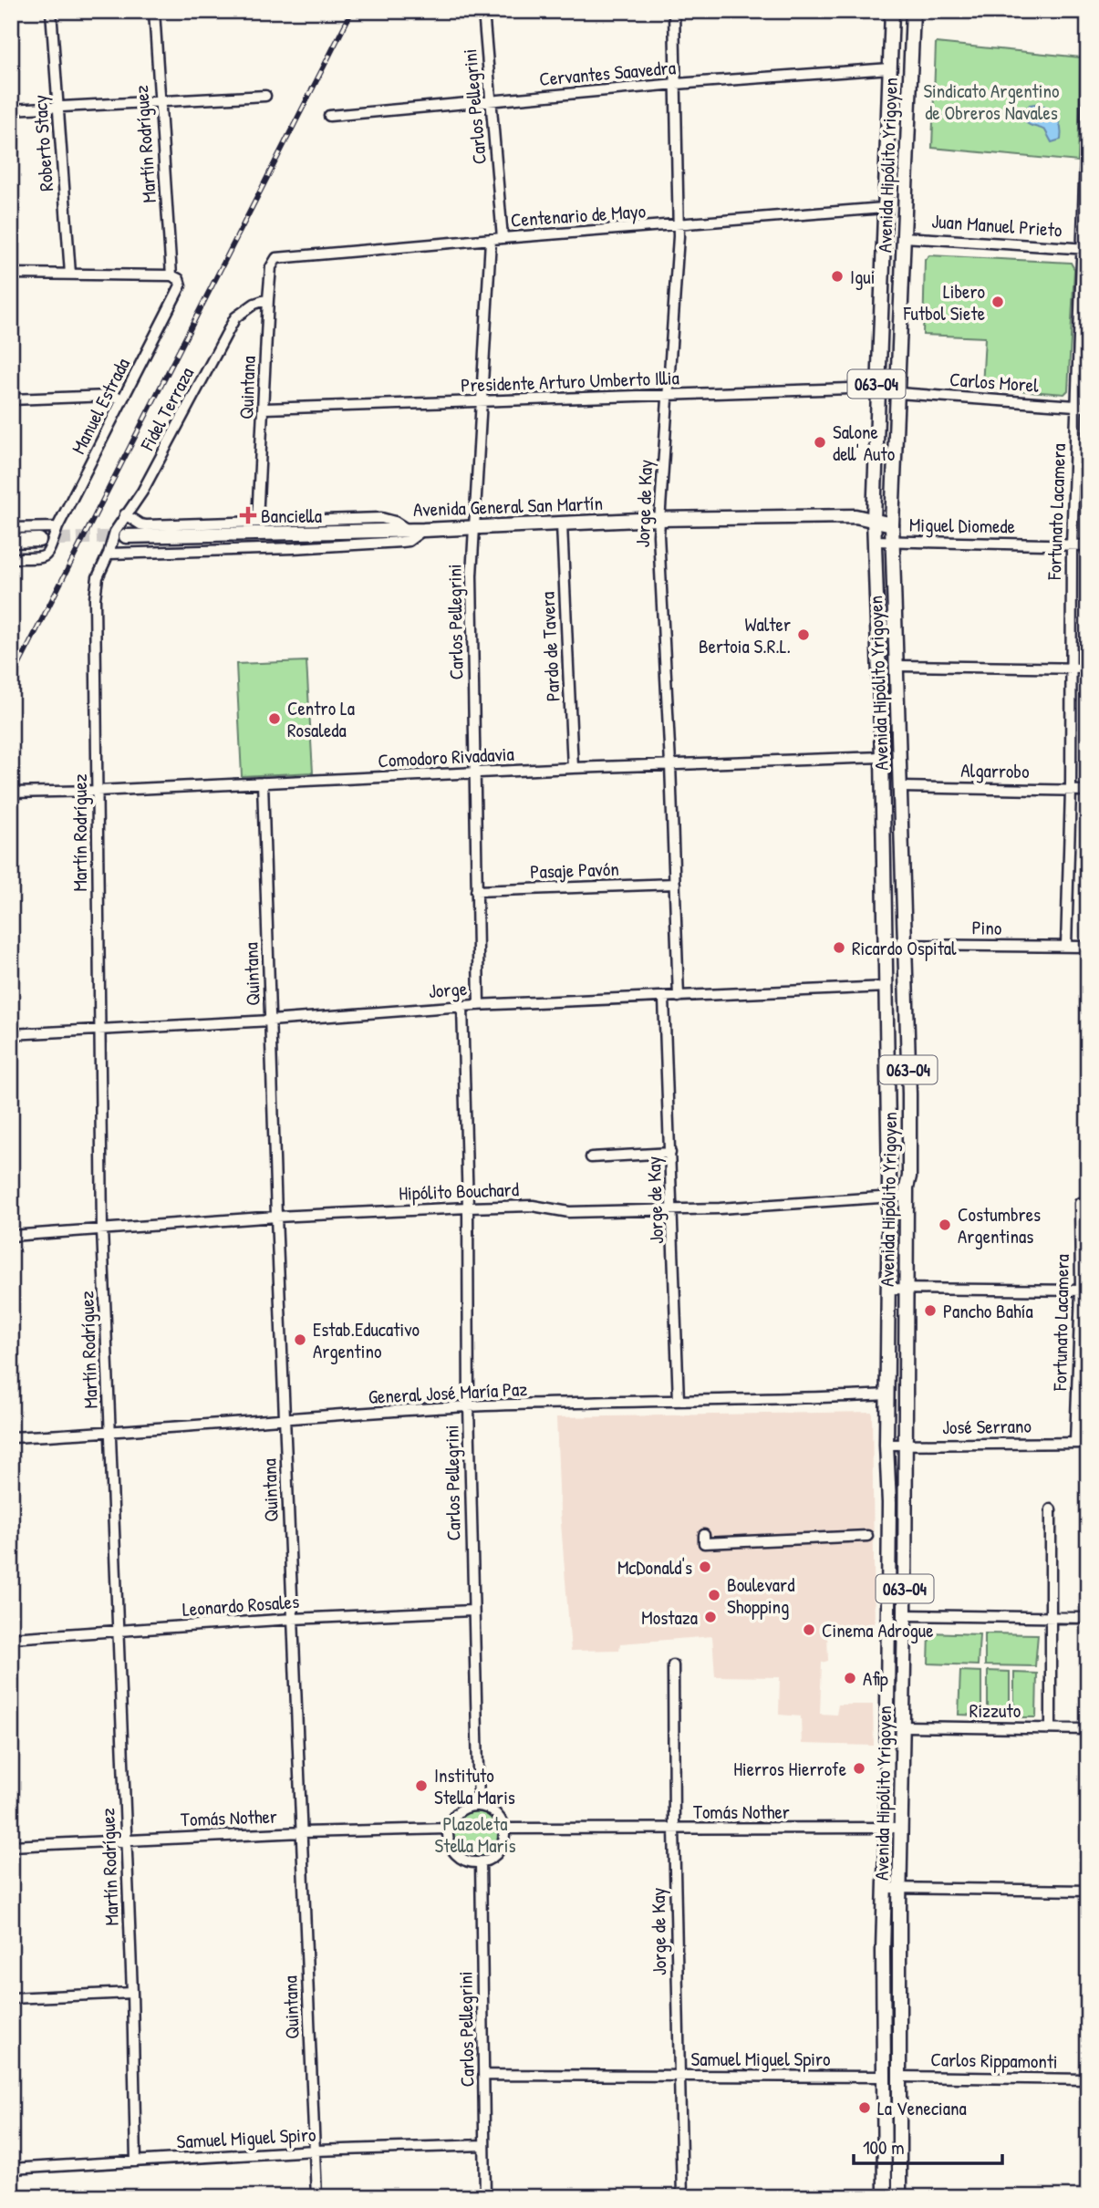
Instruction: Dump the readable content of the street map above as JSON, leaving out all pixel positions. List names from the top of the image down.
{
  "streets": {
    "main road": ["Avenida Hipólito Yrigoyen", "063-04", "Avenida General San Martín"],
    "street": [
      "Cervantes Saavedra",
      "Carlos Pellegrini",
      "Roberto Stacy",
      "Martín Rodríguez",
      "Centenario de Mayo",
      "Juan Manuel Prieto",
      "Presidente Arturo Umberto Illia",
      "Carlos Morel",
      "Quintana",
      "Manuel Estrada",
      "Fidel Terraza",
      "Jorge de Kay",
      "Fortunato Lacamera",
      "Miguel Diomede",
      "Pardo de Tavera",
      "Comodoro Rivadavia",
      "Algarrobo",
      "Pasaje Pavón",
      "Pino",
      "Jorge",
      "Hipólito Bouchard",
      "General José María Paz",
      "José Serrano",
      "Leonardo Rosales",
      "Rizzuto",
      "Tomás Nother",
      "Samuel Miguel Spiro",
      "Carlos Rippamonti"
    ]
  },
  "crossings": [
    ["Cervantes Saavedra", "Carlos Pellegrini"],
    ["Cervantes Saavedra", "Avenida Hipólito Yrigoyen"],
    ["Cervantes Saavedra", "Jorge de Kay"],
    ["Carlos Pellegrini", "Centenario de Mayo"],
    ["Carlos Pellegrini", "Presidente Arturo Umberto Illia"],
    ["Carlos Pellegrini", "Avenida General San Martín"],
    ["Carlos Pellegrini", "Comodoro Rivadavia"],
    ["Carlos Pellegrini", "Pasaje Pavón"],
    ["Carlos Pellegrini", "Jorge"],
    ["Carlos Pellegrini", "Hipólito Bouchard"],
    ["Carlos Pellegrini", "General José María Paz"],
    ["Carlos Pellegrini", "Leonardo Rosales"],
    ["Carlos Pellegrini", "Tomás Nother"],
    ["Carlos Pellegrini", "Samuel Miguel Spiro"],
    ["Martín Rodríguez", "Manuel Estrada"],
    ["Martín Rodríguez", "Fidel Terraza"],
    ["Martín Rodríguez", "Comodoro Rivadavia"],
    ["Martín Rodríguez", "Jorge"],
    ["Martín Rodríguez", "Hipólito Bouchard"],
    ["Martín Rodríguez", "General José María Paz"],
    ["Martín Rodríguez", "Leonardo Rosales"],
    ["Martín Rodríguez", "Tomás Nother"],
    ["Martín Rodríguez", "Samuel Miguel Spiro"],
    ["Avenida Hipólito Yrigoyen", "Centenario de Mayo"],
    ["Avenida Hipólito Yrigoyen", "Juan Manuel Prieto"],
    ["Avenida Hipólito Yrigoyen", "Presidente Arturo Umberto Illia"],
    ["Avenida Hipólito Yrigoyen", "Carlos Morel"],
    ["Avenida Hipólito Yrigoyen", "Avenida General San Martín"],
    ["Avenida Hipólito Yrigoyen", "Miguel Diomede"],
    ["Avenida Hipólito Yrigoyen", "Comodoro Rivadavia"],
    ["Avenida Hipólito Yrigoyen", "Algarrobo"],
    ["Avenida Hipólito Yrigoyen", "Pino"],
    ["Avenida Hipólito Yrigoyen", "Jorge"],
    ["Avenida Hipólito Yrigoyen", "Hipólito Bouchard"],
    ["Avenida Hipólito Yrigoyen", "General José María Paz"],
    ["Avenida Hipólito Yrigoyen", "José Serrano"],
    ["Avenida Hipólito Yrigoyen", "Rizzuto"],
    ["Avenida Hipólito Yrigoyen", "Tomás Nother"],
    ["Avenida Hipólito Yrigoyen", "Samuel Miguel Spiro"],
    ["Avenida Hipólito Yrigoyen", "Carlos Rippamonti"],
    ["Centenario de Mayo", "Quintana"],
    ["Centenario de Mayo", "Jorge de Kay"],
    ["Juan Manuel Prieto", "Fortunato Lacamera"],
    ["Presidente Arturo Umberto Illia", "Quintana"],
    ["Presidente Arturo Umberto Illia", "Jorge de Kay"],
    ["Carlos Morel", "Fortunato Lacamera"],
    ["Quintana", "Fidel Terraza"],
    ["Quintana", "Comodoro Rivadavia"],
    ["Quintana", "Jorge"],
    ["Quintana", "Hipólito Bouchard"],
    ["Quintana", "General José María Paz"],
    ["Quintana", "Leonardo Rosales"],
    ["Quintana", "Tomás Nother"],
    ["Quintana", "Samuel Miguel Spiro"],
    ["Jorge de Kay", "Avenida General San Martín"],
    ["Jorge de Kay", "Comodoro Rivadavia"],
    ["Jorge de Kay", "Pasaje Pavón"],
    ["Jorge de Kay", "Jorge"],
    ["Jorge de Kay", "Hipólito Bouchard"],
    ["Jorge de Kay", "General José María Paz"],
    ["Jorge de Kay", "Tomás Nother"],
    ["Jorge de Kay", "Samuel Miguel Spiro"],
    ["Avenida General San Martín", "Pardo de Tavera"],
    ["Fortunato Lacamera", "Miguel Diomede"],
    ["Fortunato Lacamera", "Algarrobo"],
    ["Fortunato Lacamera", "Pino"],
    ["Fortunato Lacamera", "José Serrano"],
    ["Pardo de Tavera", "Comodoro Rivadavia"]
  ],
  "parks": ["Sindicato Argentino de Obreros Navales", "Plazoleta Stella Maris"],
  "places": {
    "other": [
      "Igui",
      "Libero Futbol Siete",
      "Salone dell' Auto",
      "Walter Bertoia S.R.L.",
      "Centro La Rosaleda",
      "Ricardo Ospital",
      "Costumbres Argentinas",
      "Pancho Bahía",
      "Estab.Educativo Argentino",
      "McDonald's",
      "Boulevard Shopping",
      "Mostaza",
      "Cinema Adrogue",
      "Afip",
      "Hierros Hierrofe",
      "Instituto Stella Maris",
      "La Veneciana"
    ],
    "health": ["Banciella"]
  },
  "scale_bar": "100 m"
}
